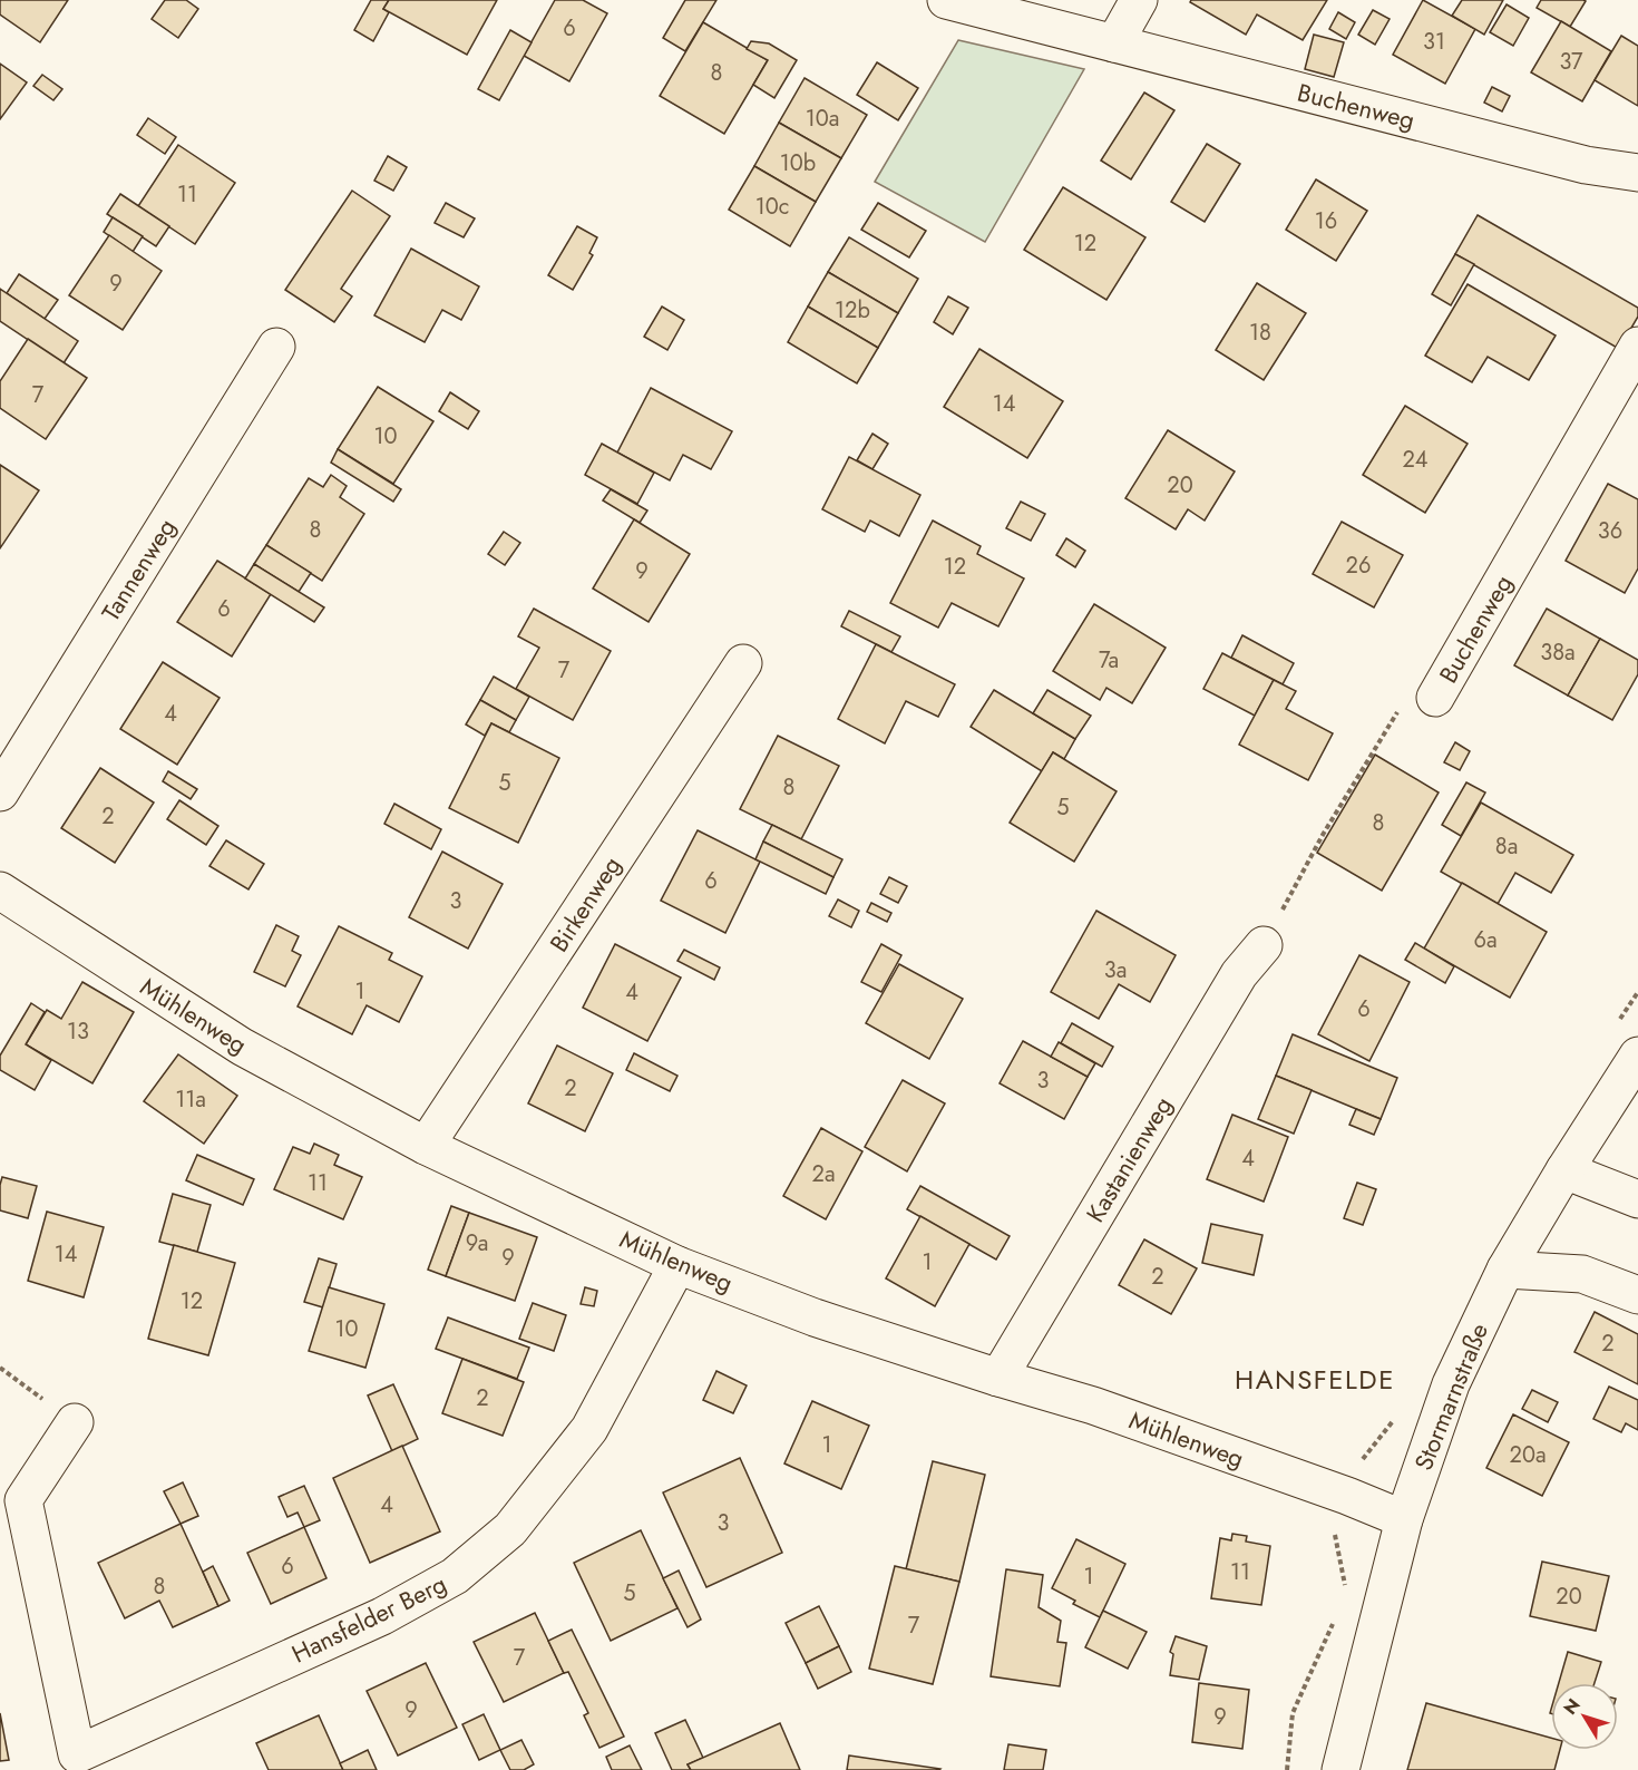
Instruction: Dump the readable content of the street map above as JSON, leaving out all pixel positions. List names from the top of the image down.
{
  "streets": {
    "street": [
      "Buchenweg",
      "Tannenweg",
      "Birkenweg",
      "Mühlenweg",
      "Kastanienweg",
      "Stormarnstraße",
      "Hansfelder Berg"
    ]
  },
  "crossings": [
    ["Buchenweg", "Kastanienweg"],
    ["Birkenweg", "Mühlenweg"],
    ["Mühlenweg", "Kastanienweg"],
    ["Mühlenweg", "Stormarnstraße"],
    ["Mühlenweg", "Hansfelder Berg"]
  ],
  "districts": ["HANSFELDE"],
  "house_numbers": [
    "6",
    "31",
    "37",
    "8",
    "10a",
    "10b",
    "11",
    "10c",
    "16",
    "12",
    "9",
    "12b",
    "18",
    "7",
    "14",
    "10",
    "24",
    "20",
    "8",
    "36",
    "26",
    "12",
    "9",
    "6",
    "38a",
    "7a",
    "7",
    "4",
    "5",
    "8",
    "5",
    "2",
    "8",
    "8a",
    "6",
    "3",
    "6a",
    "3a",
    "1",
    "4",
    "6",
    "13",
    "3",
    "2",
    "11a",
    "4",
    "2a",
    "11",
    "9a",
    "14",
    "9",
    "1",
    "2",
    "12",
    "10",
    "2",
    "2",
    "1",
    "20a",
    "4",
    "3",
    "6",
    "11",
    "1",
    "8",
    "5",
    "20",
    "7",
    "7",
    "9",
    "9"
  ],
  "north": "top left"
}
